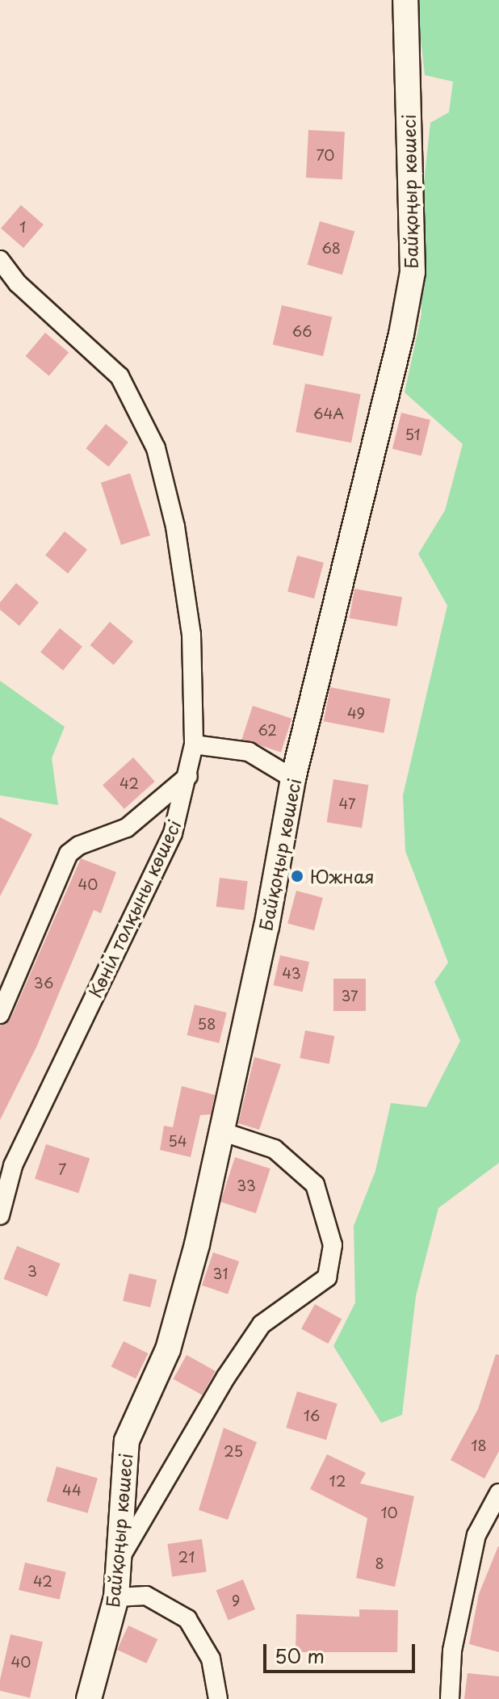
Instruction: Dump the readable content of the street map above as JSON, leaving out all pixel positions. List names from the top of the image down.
{
  "streets": {
    "street": ["Байқоңыр көшесі", "Көніл толқыны көшесі"]
  },
  "places": ["Южная"],
  "house_numbers": [
    "70",
    "1",
    "68",
    "66",
    "64А",
    "51",
    "49",
    "62",
    "42",
    "47",
    "40",
    "43",
    "36",
    "37",
    "58",
    "54",
    "7",
    "33",
    "3",
    "31",
    "16",
    "18",
    "25",
    "12",
    "44",
    "10",
    "21",
    "8",
    "42",
    "9",
    "40"
  ],
  "scale_bar": "50 m"
}
